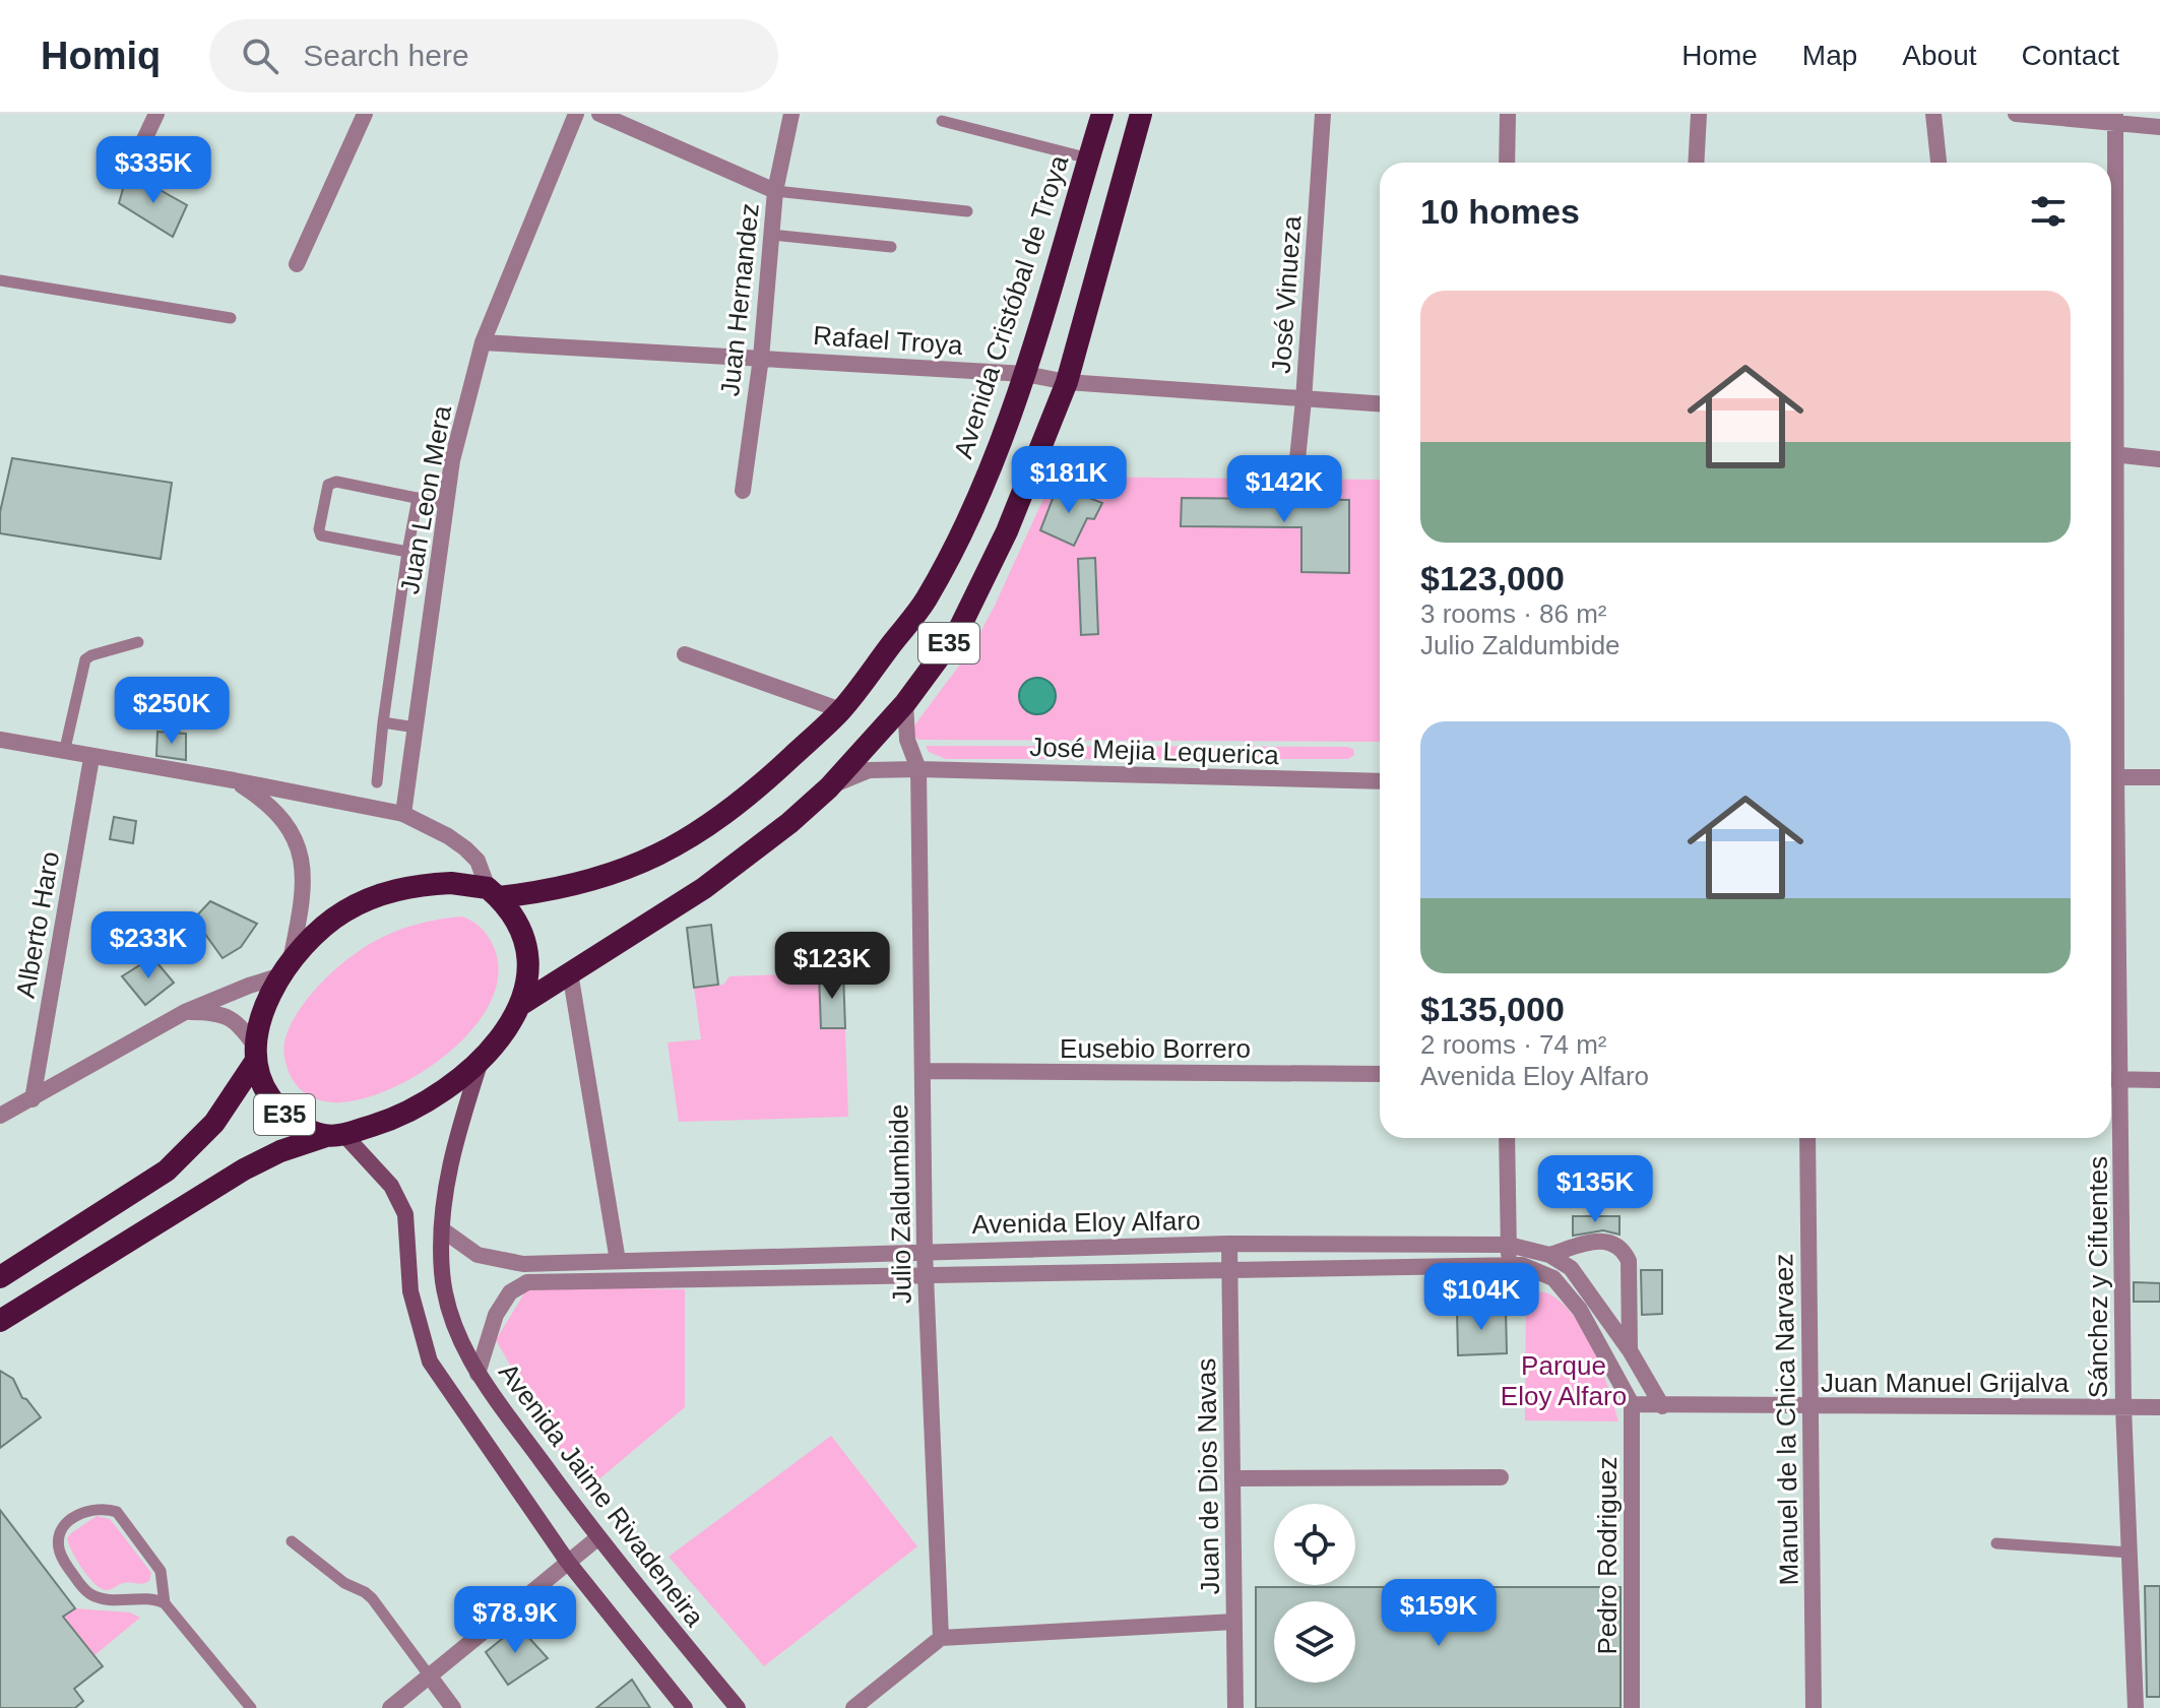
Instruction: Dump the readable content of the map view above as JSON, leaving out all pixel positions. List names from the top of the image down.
{
  "streets": {
    "highway": ["Avenida Cristóbal de Troya", "E35"],
    "main road": ["Avenida Jaime Rivadeneira"],
    "street": [
      "José Vinueza",
      "Juan Hernandez",
      "Rafael Troya",
      "Juan Leon Mera",
      "José Mejia Lequerica",
      "Alberto Haro",
      "Eusebio Borrero",
      "Julio Zaldumbide",
      "Avenida Eloy Alfaro",
      "Sánchez y Cifuentes",
      "Juan Manuel Grijalva",
      "Manuel de la Chica Narvaez",
      "Juan de Dios Navas",
      "Pedro Rodriguez"
    ]
  },
  "crossings": [
    ["José Vinueza", "Rafael Troya"],
    ["Juan Hernandez", "Rafael Troya"],
    ["Avenida Cristóbal de Troya", "Rafael Troya"],
    ["Avenida Cristóbal de Troya", "E35"],
    ["Avenida Cristóbal de Troya", "Avenida Jaime Rivadeneira"],
    ["Rafael Troya", "Juan Leon Mera"],
    ["Rafael Troya", "E35"],
    ["E35", "José Mejia Lequerica"],
    ["E35", "Avenida Jaime Rivadeneira"],
    ["José Mejia Lequerica", "Julio Zaldumbide"],
    ["Eusebio Borrero", "Julio Zaldumbide"],
    ["Julio Zaldumbide", "Avenida Eloy Alfaro"],
    ["Avenida Eloy Alfaro", "Juan Manuel Grijalva"],
    ["Avenida Eloy Alfaro", "Juan de Dios Navas"],
    ["Avenida Eloy Alfaro", "Avenida Jaime Rivadeneira"],
    ["Avenida Eloy Alfaro", "Pedro Rodriguez"],
    ["Sánchez y Cifuentes", "Juan Manuel Grijalva"],
    ["Juan Manuel Grijalva", "Manuel de la Chica Narvaez"],
    ["Juan Manuel Grijalva", "Pedro Rodriguez"]
  ],
  "parks": ["Parque Eloy Alfaro"],
  "page": {
    "header": "Homiq",
    "search": "Search here",
    "nav": [
      "Home",
      "Map",
      "About",
      "Contact"
    ],
    "price": [
      "$335K",
      "$181K",
      "$142K",
      "$250K",
      "$233K",
      "$123K",
      "$135K",
      "$104K",
      "$159K",
      "$78.9K"
    ],
    "heading": "10 homes",
    "list": [
      {
        "name": "$123,000",
        "note": "3 rooms · 86 m² · Julio Zaldumbide"
      },
      {
        "name": "$135,000",
        "note": "2 rooms · 74 m² · Avenida Eloy Alfaro"
      }
    ]
  }
}
